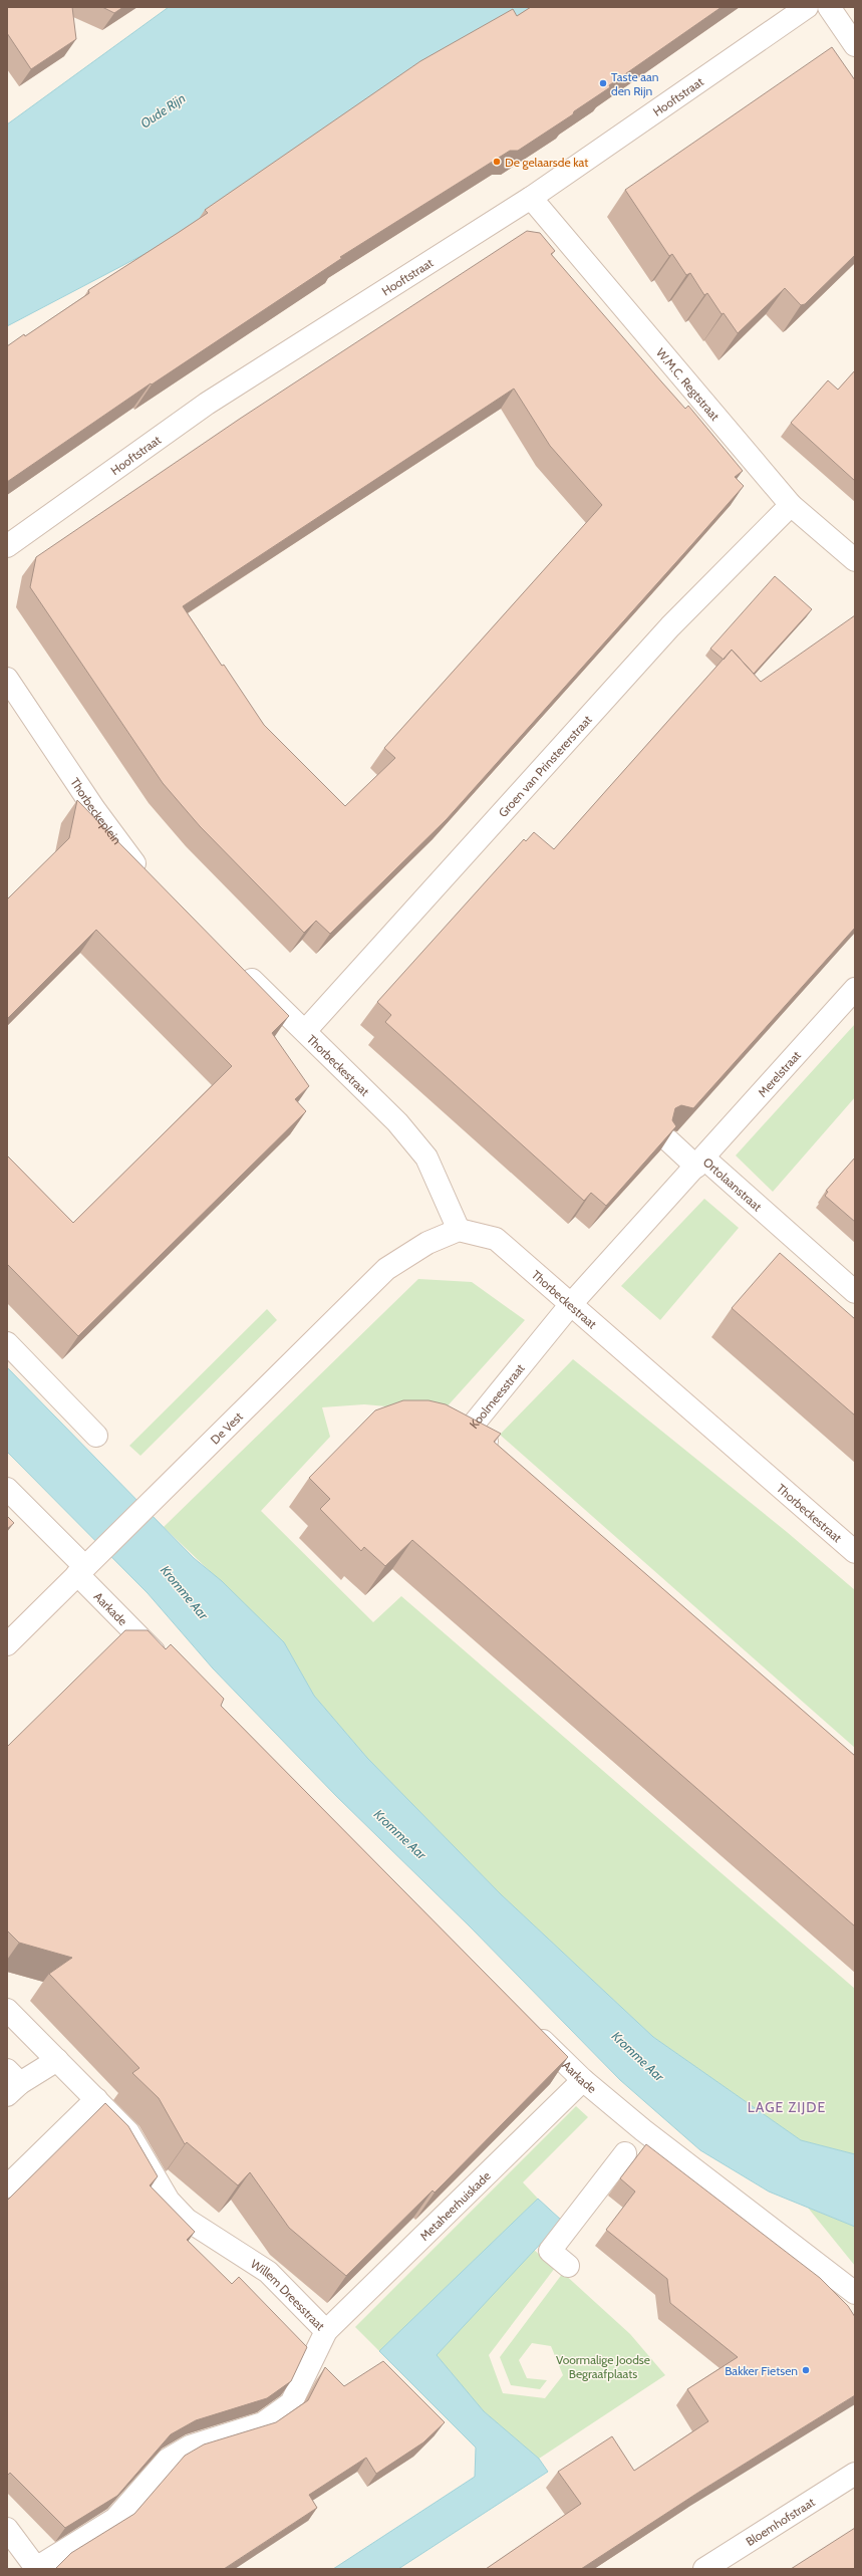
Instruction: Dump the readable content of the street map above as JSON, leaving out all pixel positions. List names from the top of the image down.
{
  "streets": {
    "street": [
      "Hooftstraat",
      "W.M.C. Regtstraat",
      "Groen van Prinstererstraat",
      "Thorbeckeplein",
      "Thorbeckestraat",
      "Merelstraat",
      "Ortolaanstraat",
      "Koolmeesstraat",
      "De Vest",
      "Aarkade",
      "Metaheerhuiskade",
      "Willem Dreesstraat",
      "Bloemhofstraat"
    ]
  },
  "crossings": [
    ["Hooftstraat", "W.M.C. Regtstraat"],
    ["W.M.C. Regtstraat", "Groen van Prinstererstraat"],
    ["Groen van Prinstererstraat", "Thorbeckestraat"],
    ["Thorbeckestraat", "Ortolaanstraat"],
    ["Thorbeckestraat", "Koolmeesstraat"],
    ["Thorbeckestraat", "De Vest"],
    ["Merelstraat", "Ortolaanstraat"],
    ["Ortolaanstraat", "Koolmeesstraat"],
    ["De Vest", "Aarkade"],
    ["Aarkade", "Metaheerhuiskade"],
    ["Metaheerhuiskade", "Willem Dreesstraat"]
  ],
  "districts": ["LAGE ZIJDE"],
  "water": ["Oude Rijn", "Kromme Aar"],
  "parks": ["Voormalige Joodse Begraafplaats"],
  "places": ["Taste aan den Rijn", "De gelaarsde kat", "Bakker Fietsen"]
}
